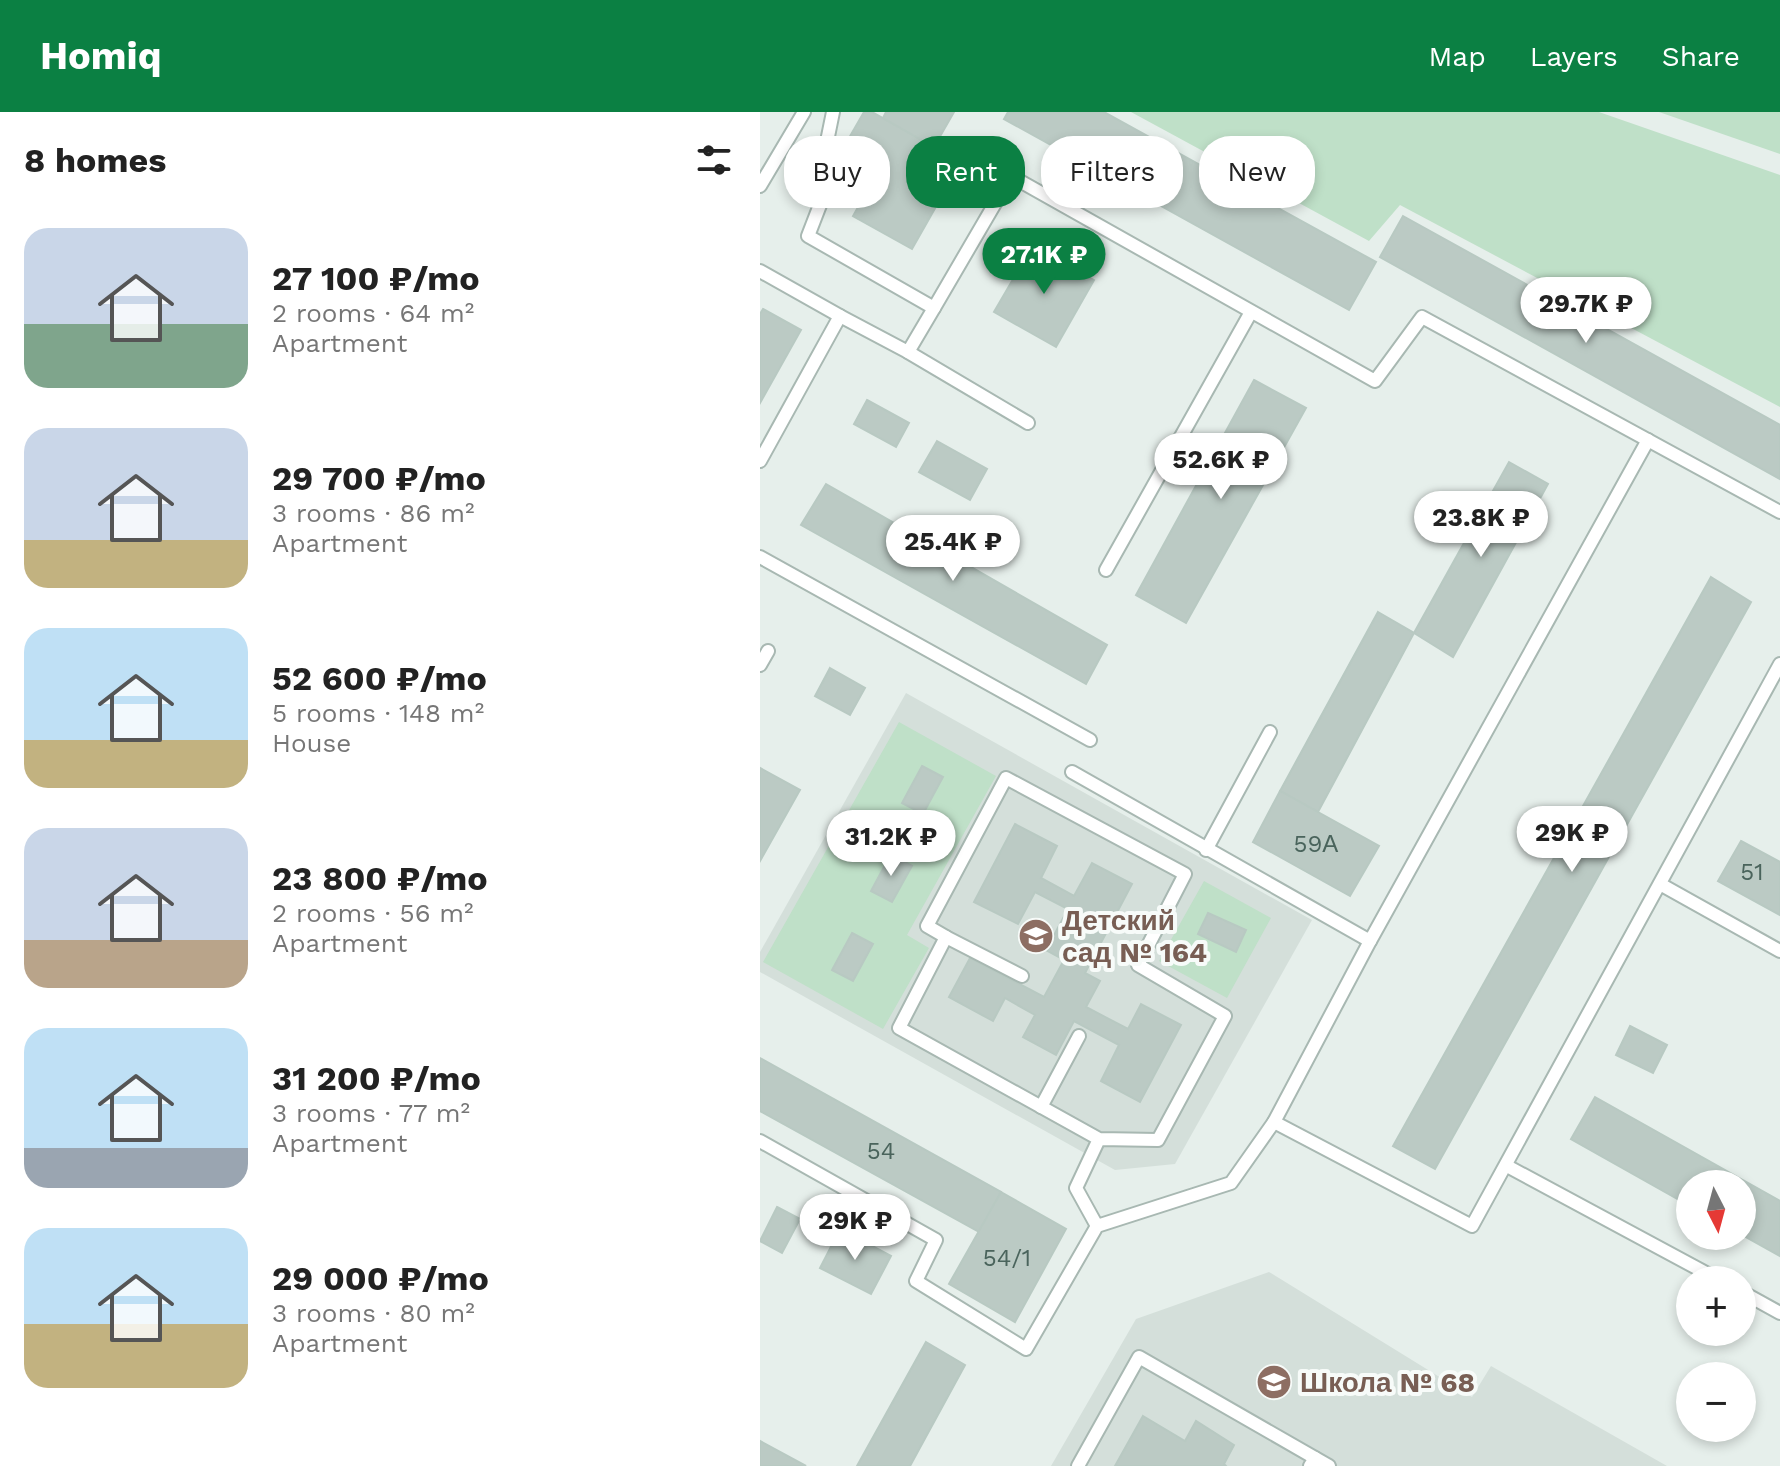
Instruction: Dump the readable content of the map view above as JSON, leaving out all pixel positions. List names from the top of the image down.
{
  "places": {
    "school or university": ["Детский сад № 164", "Школа № 68"]
  },
  "house_numbers": [
    "59А",
    "51",
    "54",
    "54/1"
  ],
  "north": "bottom",
  "page": {
    "header": "Homiq",
    "nav": ["Map", "Layers", "Share"],
    "heading": "8 homes",
    "chip": [
      "Buy",
      "Rent",
      "Filters",
      "New"
    ],
    "list": [
      {
        "name": "27 100 ₽/mo",
        "note": "2 rooms · 64 m² · Apartment"
      },
      {
        "name": "29 700 ₽/mo",
        "note": "3 rooms · 86 m² · Apartment"
      },
      {
        "name": "52 600 ₽/mo",
        "note": "5 rooms · 148 m² · House"
      },
      {
        "name": "23 800 ₽/mo",
        "note": "2 rooms · 56 m² · Apartment"
      },
      {
        "name": "31 200 ₽/mo",
        "note": "3 rooms · 77 m² · Apartment"
      },
      {
        "name": "29 000 ₽/mo",
        "note": "3 rooms · 80 m² · Apartment"
      }
    ],
    "price": [
      "27.1K ₽",
      "29.7K ₽",
      "52.6K ₽",
      "23.8K ₽",
      "25.4K ₽",
      "29K ₽",
      "31.2K ₽",
      "29K ₽"
    ],
    "map_buttons": ["+", "−"]
  }
}
